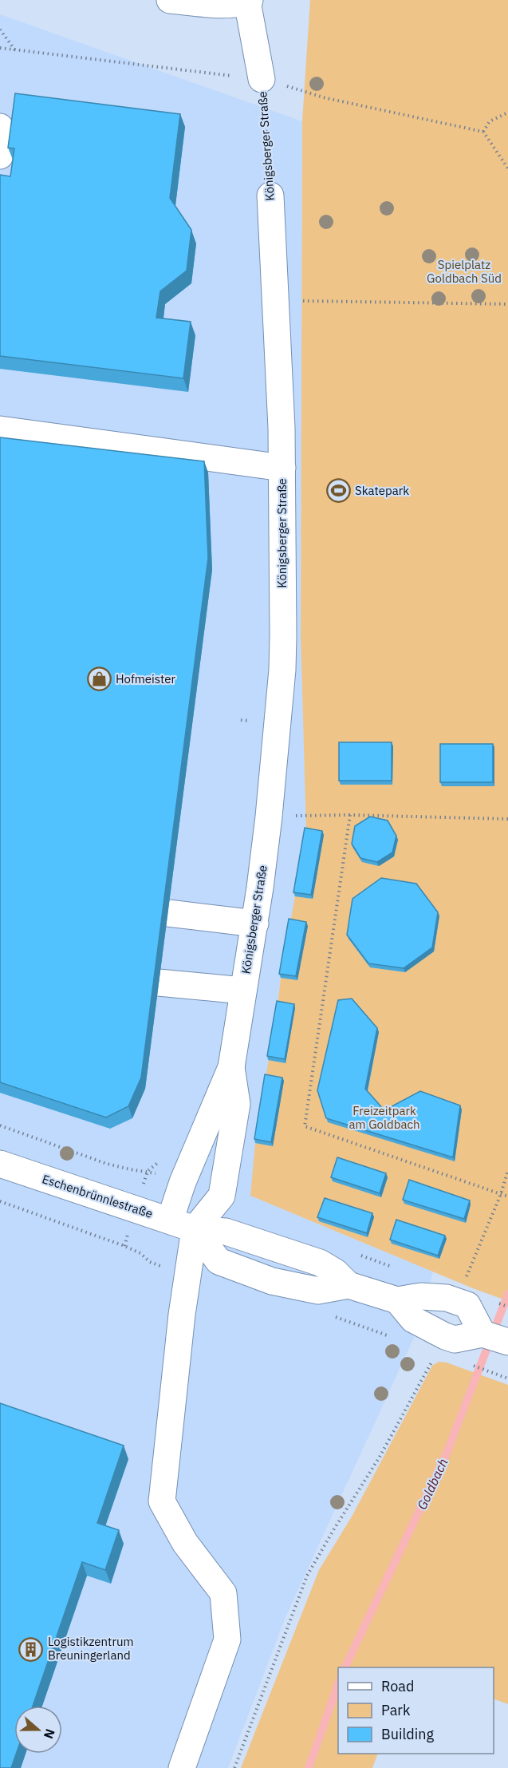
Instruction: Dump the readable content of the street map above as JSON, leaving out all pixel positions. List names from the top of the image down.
{
  "streets": {
    "street": ["Königsberger Straße", "Eschenbrünnlestraße"]
  },
  "crossings": [
    ["Königsberger Straße", "Eschenbrünnlestraße"]
  ],
  "water": ["Goldbach"],
  "parks": ["Spielplatz Goldbach Süd", "Freizeitpark am Goldbach"],
  "places": {
    "sports": ["Skatepark"],
    "shop": ["Hofmeister"],
    "building": ["Logistikzentrum Breuningerland"]
  },
  "legend": ["Road", "Park", "Building"],
  "north": "right"
}
